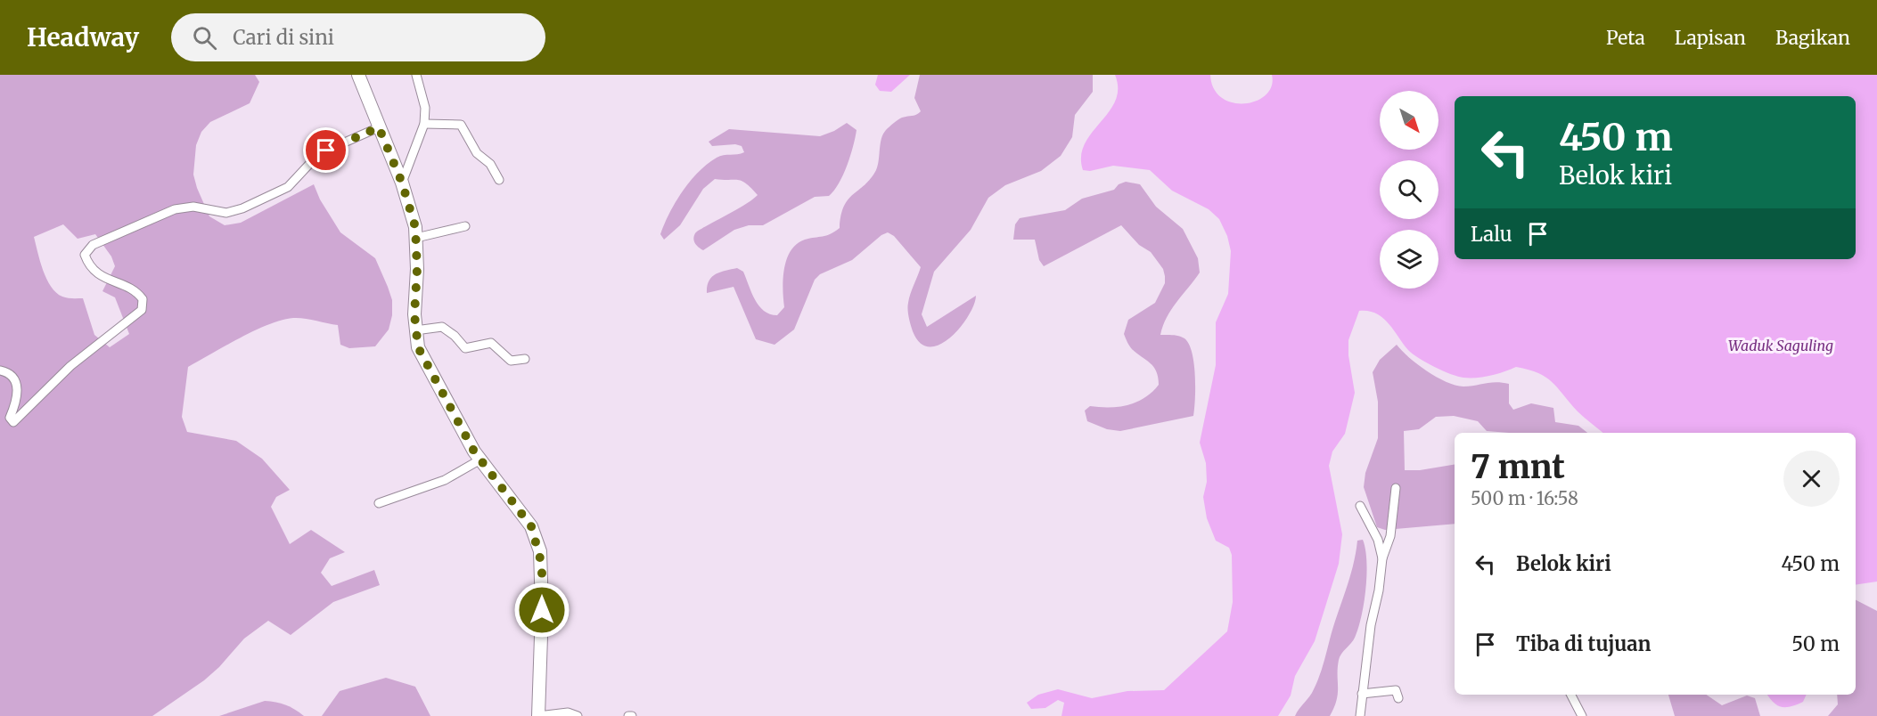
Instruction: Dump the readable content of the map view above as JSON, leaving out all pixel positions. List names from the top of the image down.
{
  "water": ["Waduk Saguling"],
  "north": "bottom right",
  "page": {
    "header": "Headway",
    "search": "Cari di sini",
    "nav": ["Peta", "Lapisan", "Bagikan"],
    "turn": ["450 m", "Belok kiri"],
    "then": "Lalu",
    "heading": ["7 mnt", "500 m · 16:58"],
    "list": [
      {
        "name": "Belok kiri",
        "value": "450 m"
      },
      {
        "name": "Tiba di tujuan",
        "value": "50 m"
      }
    ]
  }
}
